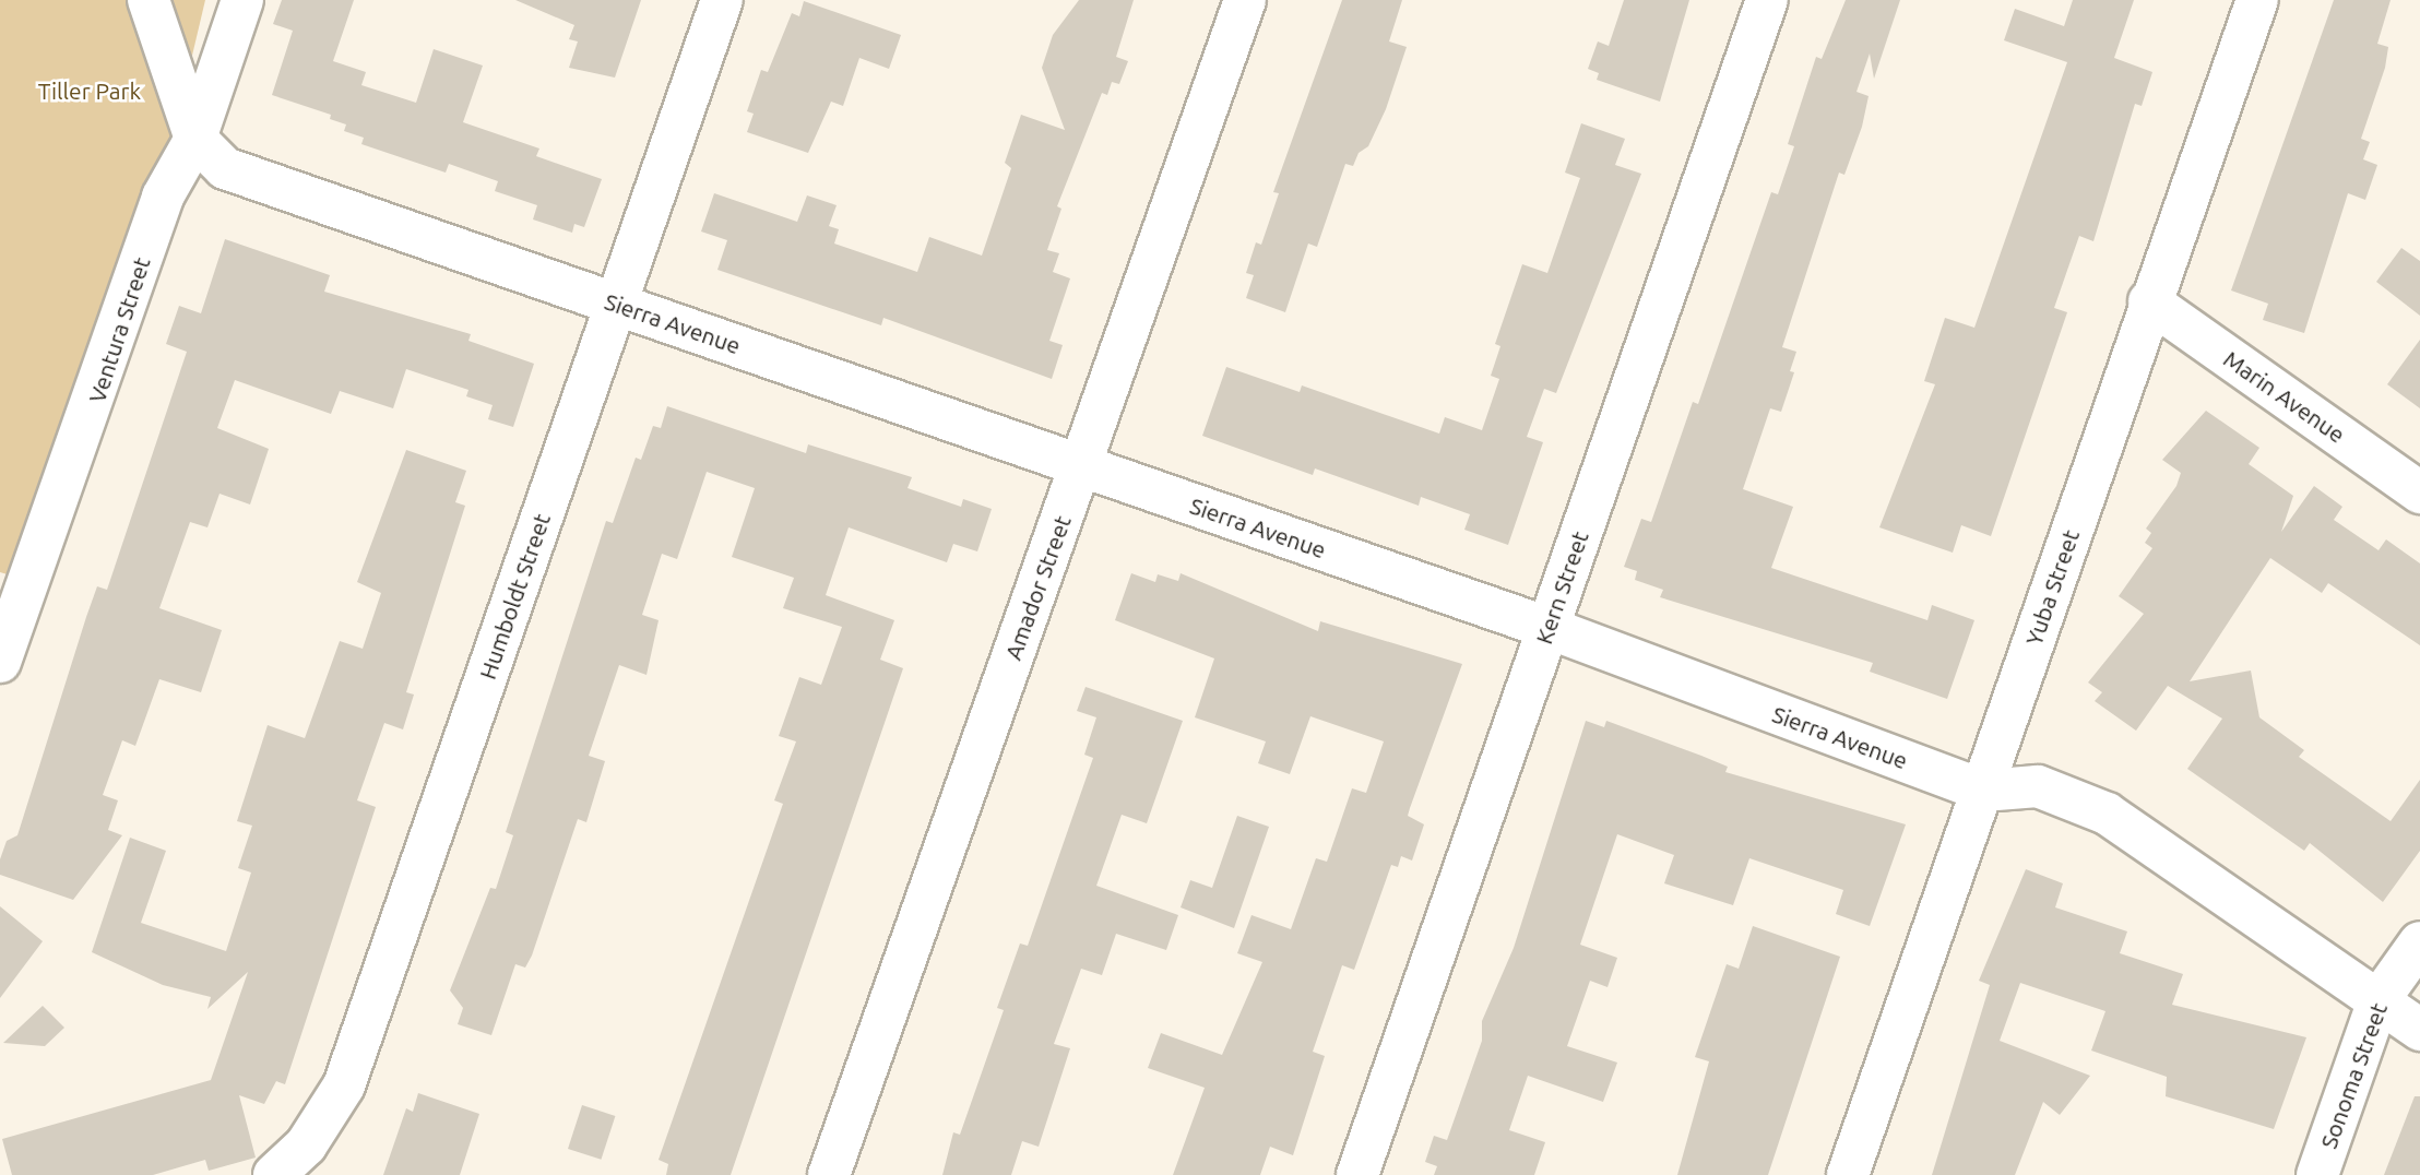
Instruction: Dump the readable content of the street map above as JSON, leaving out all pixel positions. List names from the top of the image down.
{
  "streets": {
    "street": [
      "Sierra Avenue",
      "Ventura Street",
      "Marin Avenue",
      "Amador Street",
      "Kern Street",
      "Yuba Street",
      "Humboldt Street",
      "Sonoma Street"
    ]
  },
  "crossings": [
    ["Sierra Avenue", "Ventura Street"],
    ["Sierra Avenue", "Amador Street"],
    ["Sierra Avenue", "Kern Street"],
    ["Sierra Avenue", "Yuba Street"],
    ["Sierra Avenue", "Humboldt Street"],
    ["Sierra Avenue", "Sonoma Street"],
    ["Marin Avenue", "Yuba Street"]
  ],
  "parks": ["Tiller Park"]
}
